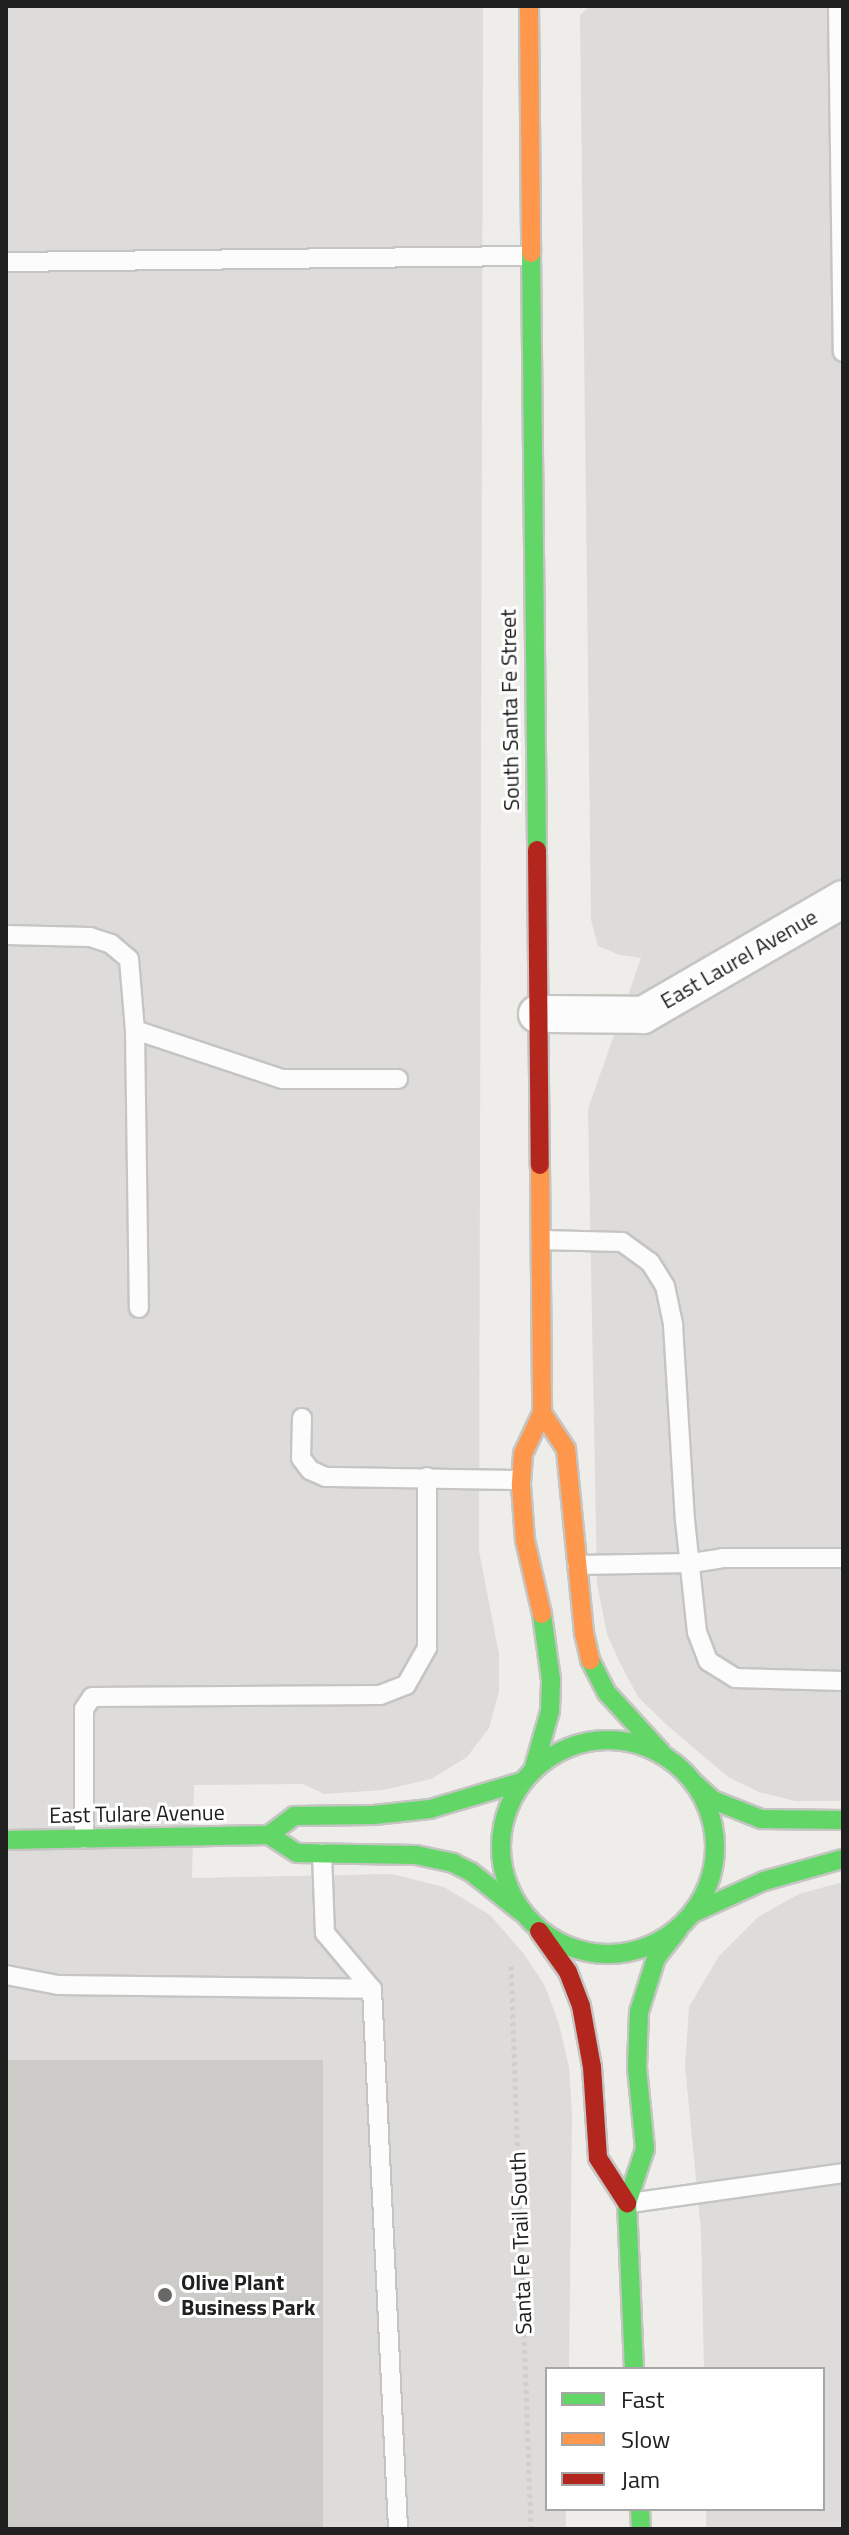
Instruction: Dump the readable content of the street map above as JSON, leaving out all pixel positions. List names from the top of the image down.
{
  "streets": {
    "street": ["South Santa Fe Street", "East Laurel Avenue", "East Tulare Avenue"],
    "path": ["Santa Fe Trail South"]
  },
  "crossings": [
    ["South Santa Fe Street", "East Laurel Avenue"],
    ["South Santa Fe Street", "East Tulare Avenue"]
  ],
  "places": ["Olive Plant Business Park"],
  "legend": ["Fast", "Slow", "Jam"]
}
